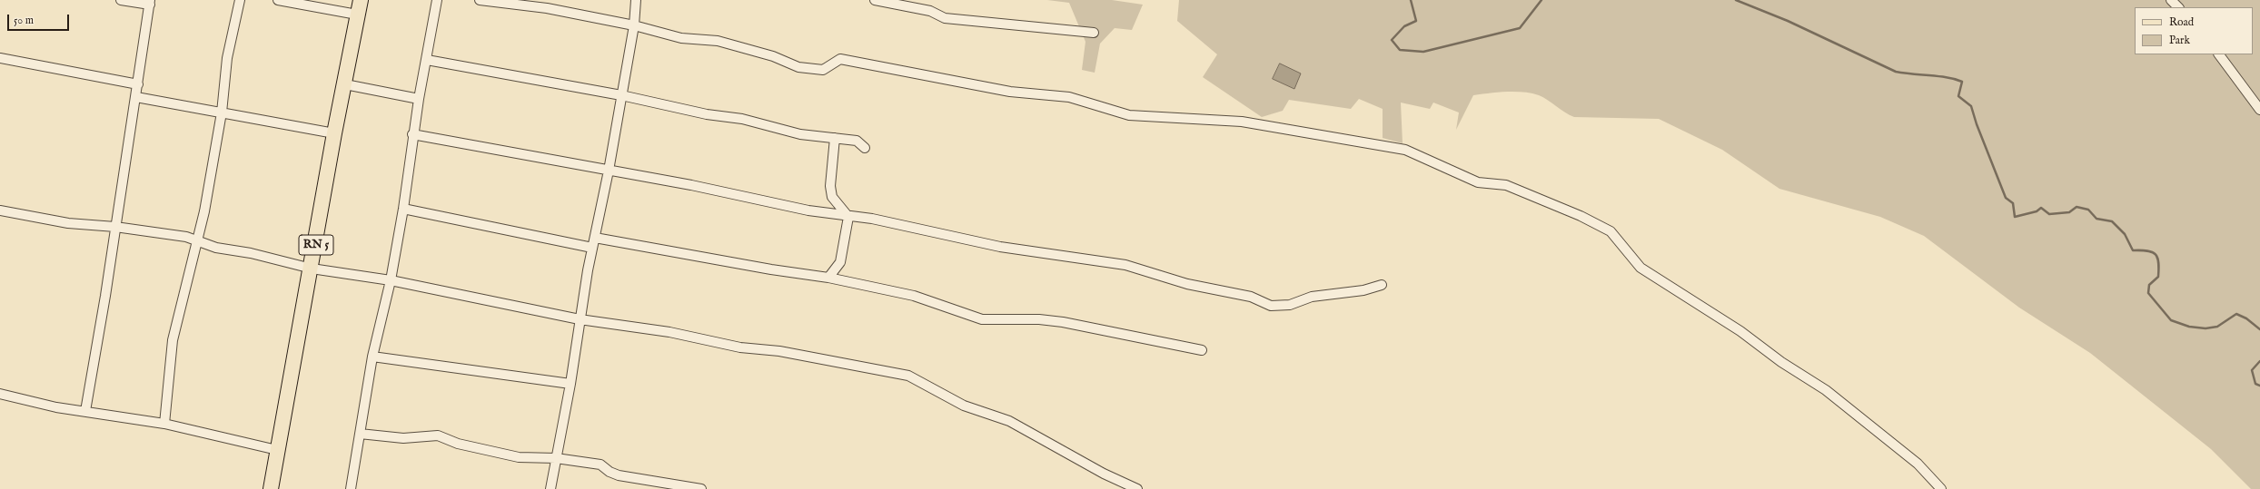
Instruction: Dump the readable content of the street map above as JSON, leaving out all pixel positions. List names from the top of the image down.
{
  "streets": {
    "main road": ["RN 5"]
  },
  "legend": ["Road", "Park"],
  "scale_bar": "50 m"
}
